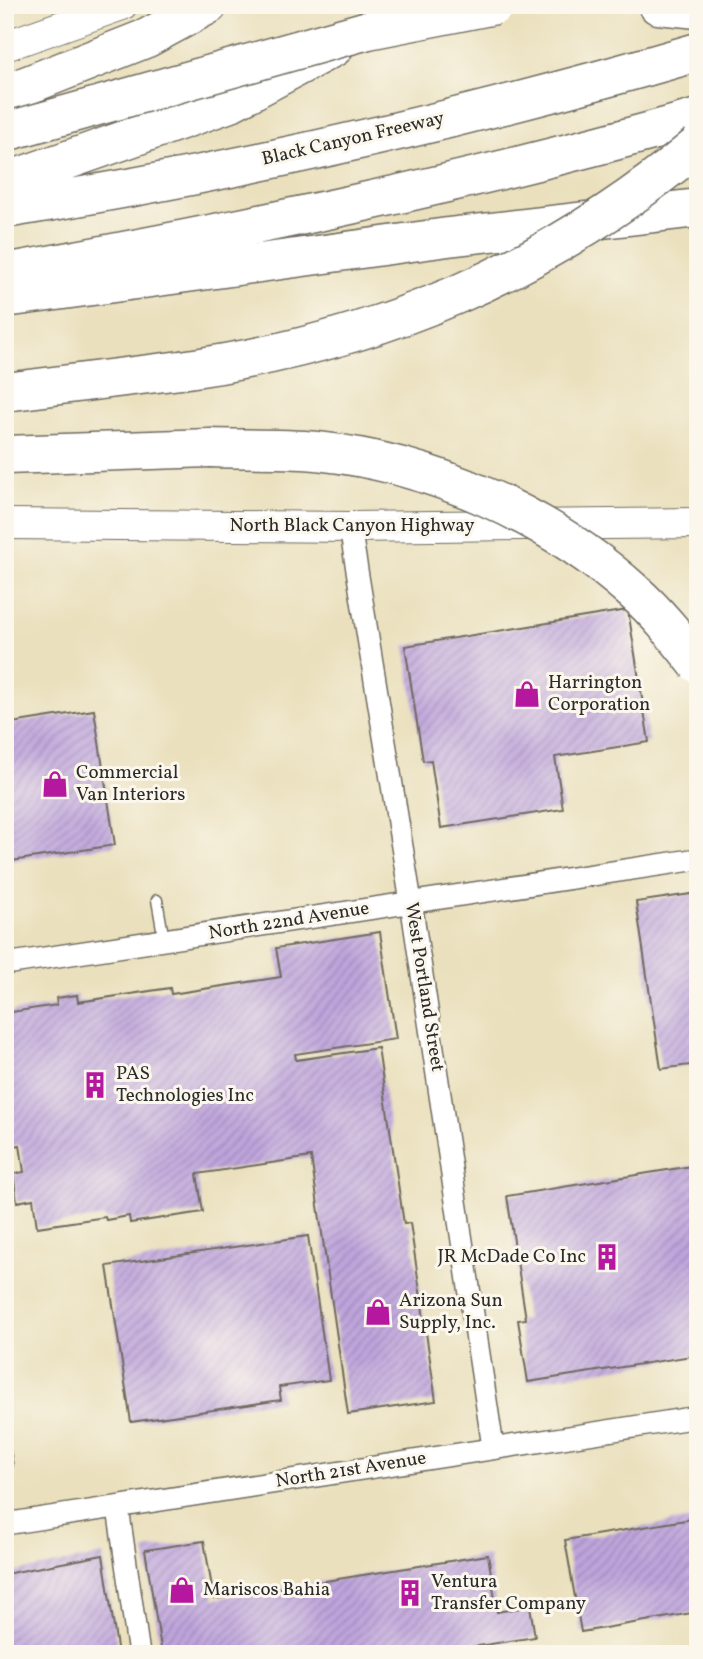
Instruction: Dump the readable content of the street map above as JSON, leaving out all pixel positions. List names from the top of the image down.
{
  "streets": {
    "highway": ["Black Canyon Freeway"],
    "main road": ["North Black Canyon Highway"],
    "street": ["North 22nd Avenue", "West Portland Street", "North 21st Avenue"]
  },
  "crossings": [
    ["North Black Canyon Highway", "West Portland Street"],
    ["North 22nd Avenue", "West Portland Street"],
    ["West Portland Street", "North 21st Avenue"]
  ],
  "places": {
    "shop": [
      "Harrington Corporation",
      "Commercial Van Interiors",
      "Arizona Sun Supply, Inc.",
      "Mariscos Bahia"
    ],
    "building": ["PAS Technologies Inc", "JR McDade Co Inc", "Ventura Transfer Company"]
  }
}
